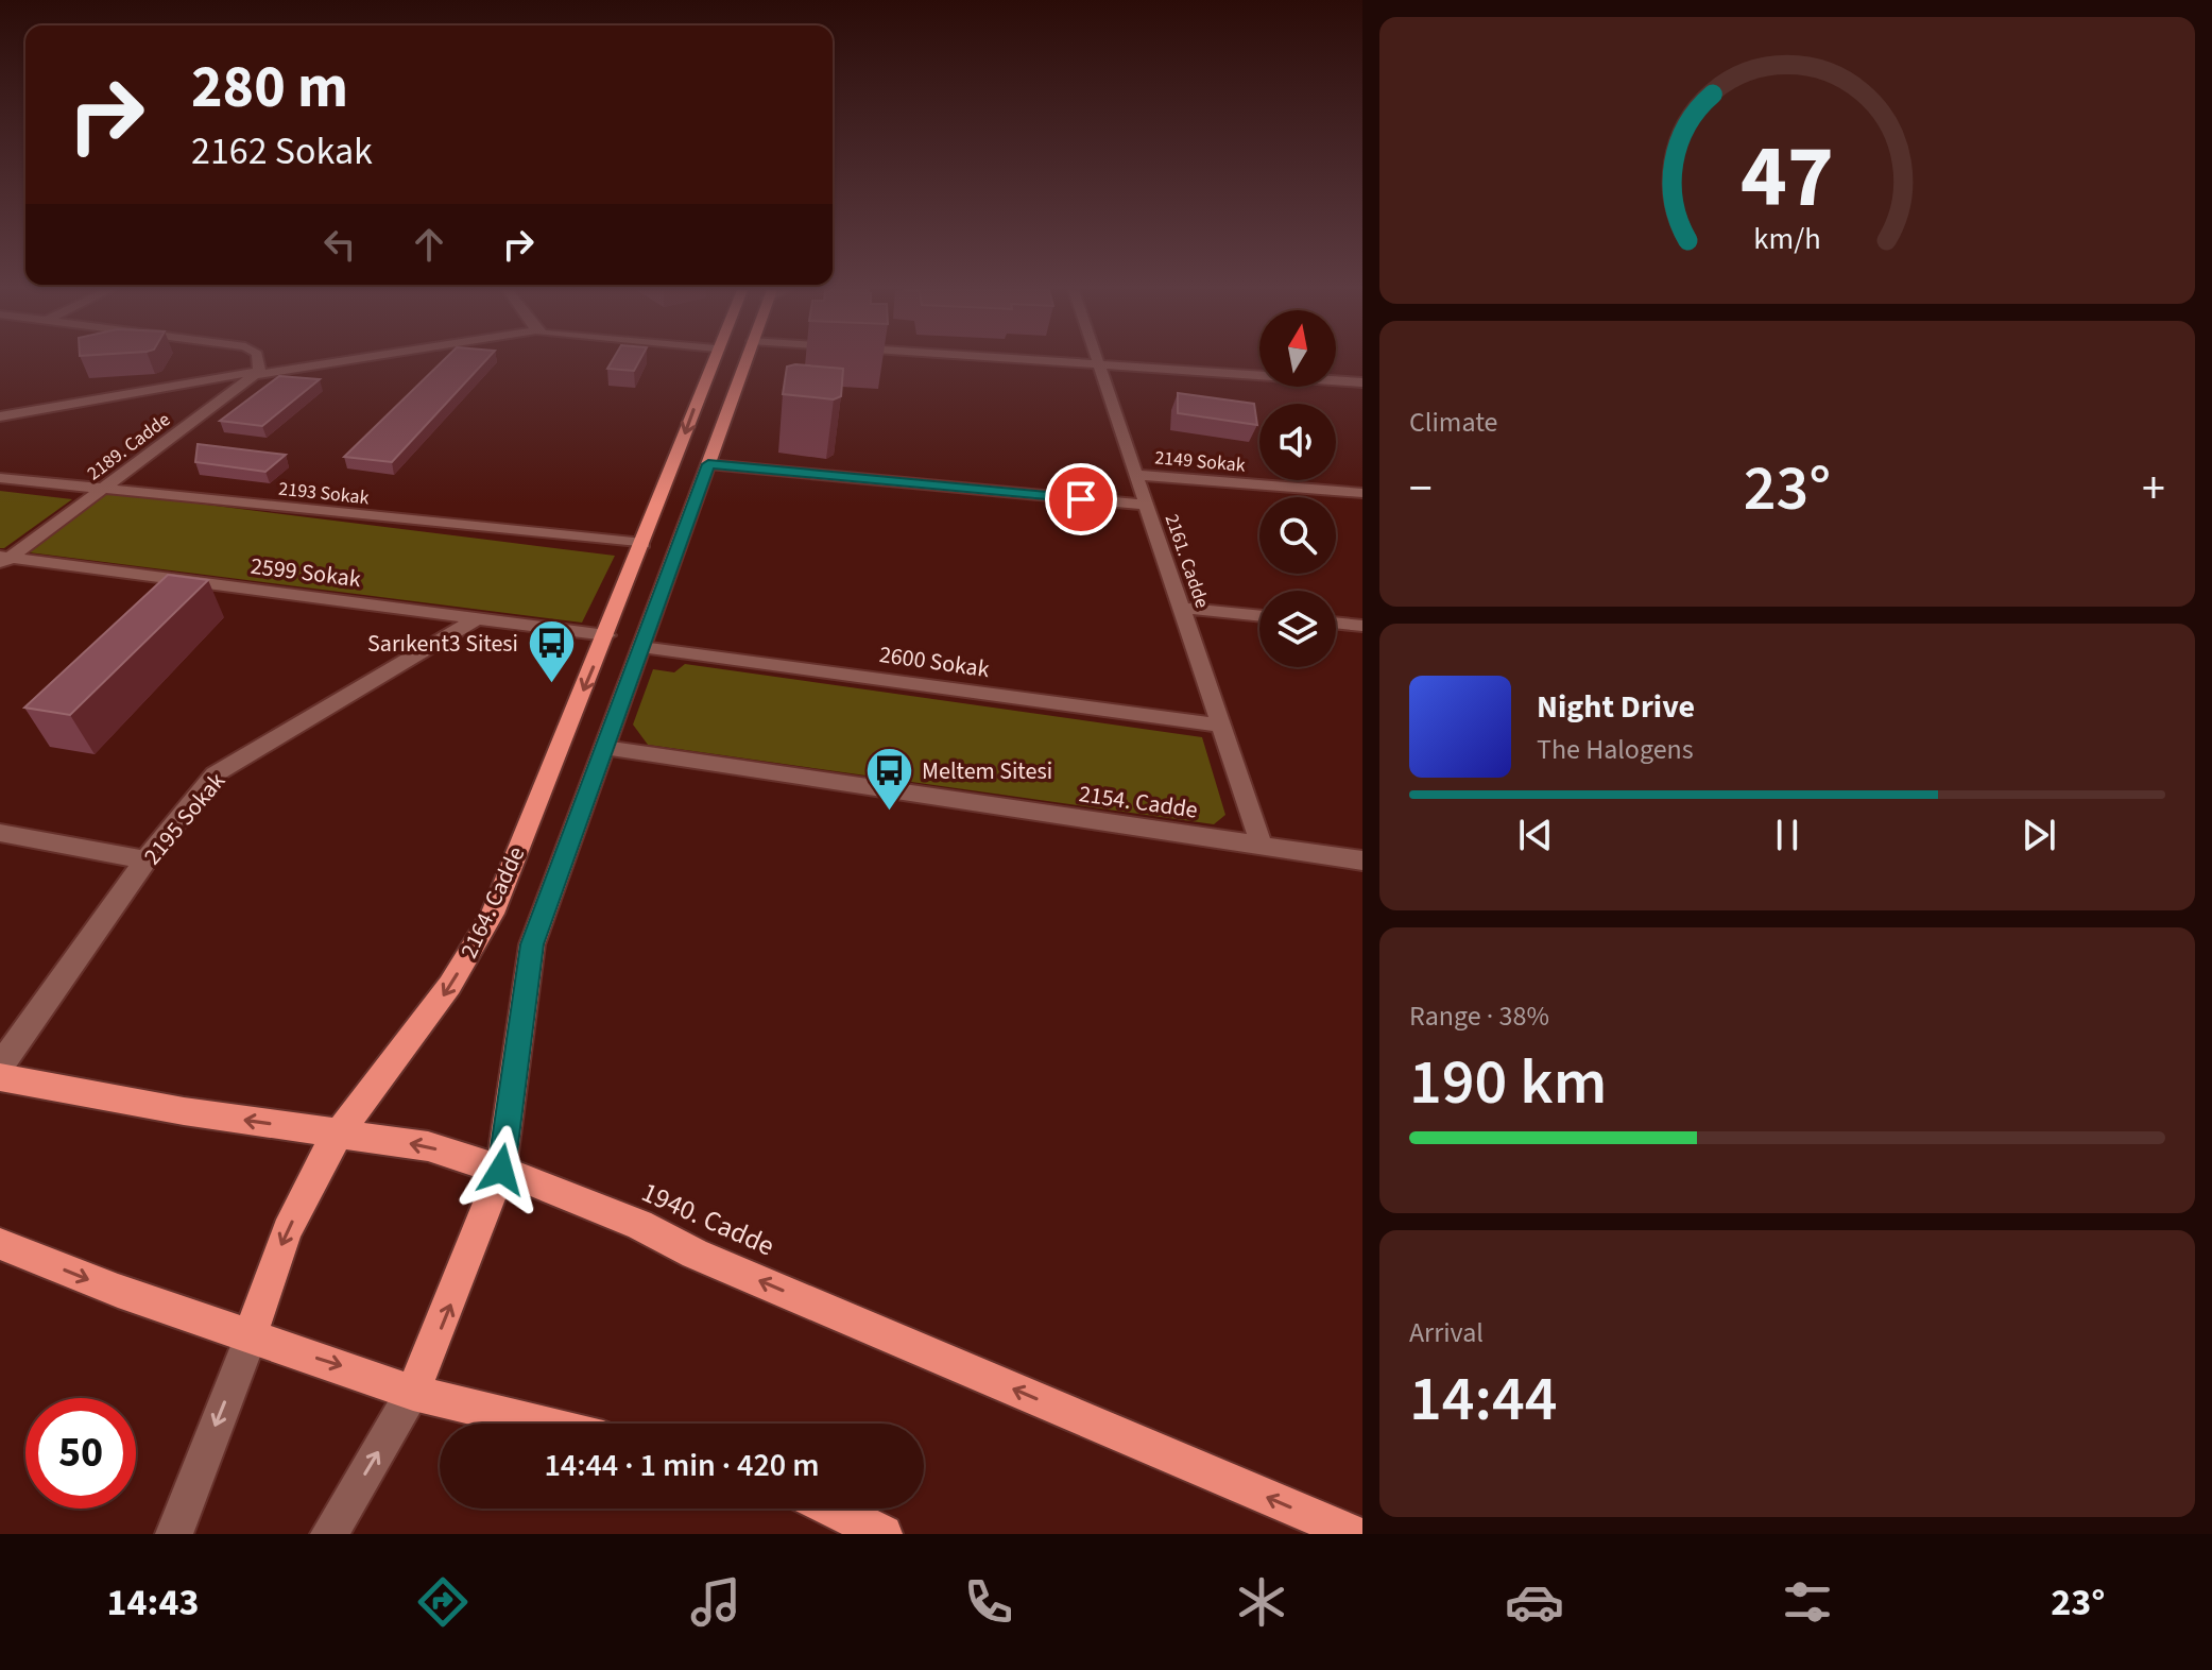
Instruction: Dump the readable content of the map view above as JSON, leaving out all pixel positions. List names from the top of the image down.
{
  "streets": {
    "main road": ["2164. Cadde", "1940. Cadde"],
    "street": [
      "2189. Cadde",
      "2149 Sokak",
      "2193 Sokak",
      "2161. Cadde",
      "2599 Sokak",
      "2600 Sokak",
      "2154. Cadde",
      "2195 Sokak"
    ]
  },
  "crossings": [
    ["2189. Cadde", "2193 Sokak"],
    ["2189. Cadde", "2599 Sokak"],
    ["2149 Sokak", "2161. Cadde"],
    ["2193 Sokak", "2164. Cadde"],
    ["2161. Cadde", "2600 Sokak"],
    ["2161. Cadde", "2154. Cadde"],
    ["2599 Sokak", "2195 Sokak"],
    ["2599 Sokak", "2164. Cadde"],
    ["2600 Sokak", "2164. Cadde"],
    ["2154. Cadde", "2164. Cadde"],
    ["2164. Cadde", "1940. Cadde"]
  ],
  "one_way": ["1940. Cadde"],
  "places": {
    "bus stop": ["Sarıkent3 Sitesi", "Meltem Sitesi"]
  },
  "north": "top",
  "page": {
    "turn": ["280 m", "2162 Sokak"],
    "tile": [
      "Climate",
      ["Range · 38%", "190 km"],
      ["Arrival", "14:44"]
    ],
    "heat": ["−", "23°", "+"],
    "song": ["Night Drive", "The Halogens"],
    "limit": "50",
    "trip": "14:44 · 1 min · 420 m",
    "tabs": ["14:43", "23°"],
    "gauge": ["47", "km/h"]
  }
}
